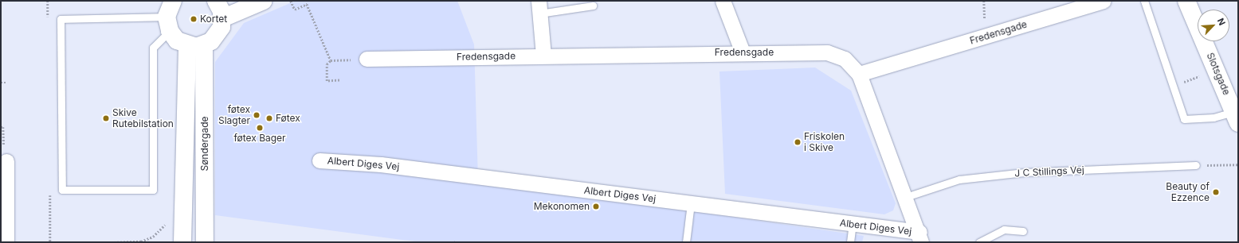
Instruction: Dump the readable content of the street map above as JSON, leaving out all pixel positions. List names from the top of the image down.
{
  "streets": {
    "street": [
      "Fredensgade",
      "Slotsgade",
      "Søndergade",
      "Albert Diges Vej"
    ],
    "lane": ["J C Stillings Vej"]
  },
  "places": [
    "Kortet",
    "føtex Slagter",
    "Skive Rutebilstation",
    "Føtex",
    "føtex Bager",
    "Friskolen i Skive",
    "Beauty of Ezzence",
    "Mekonomen"
  ],
  "north": "top right"
}
